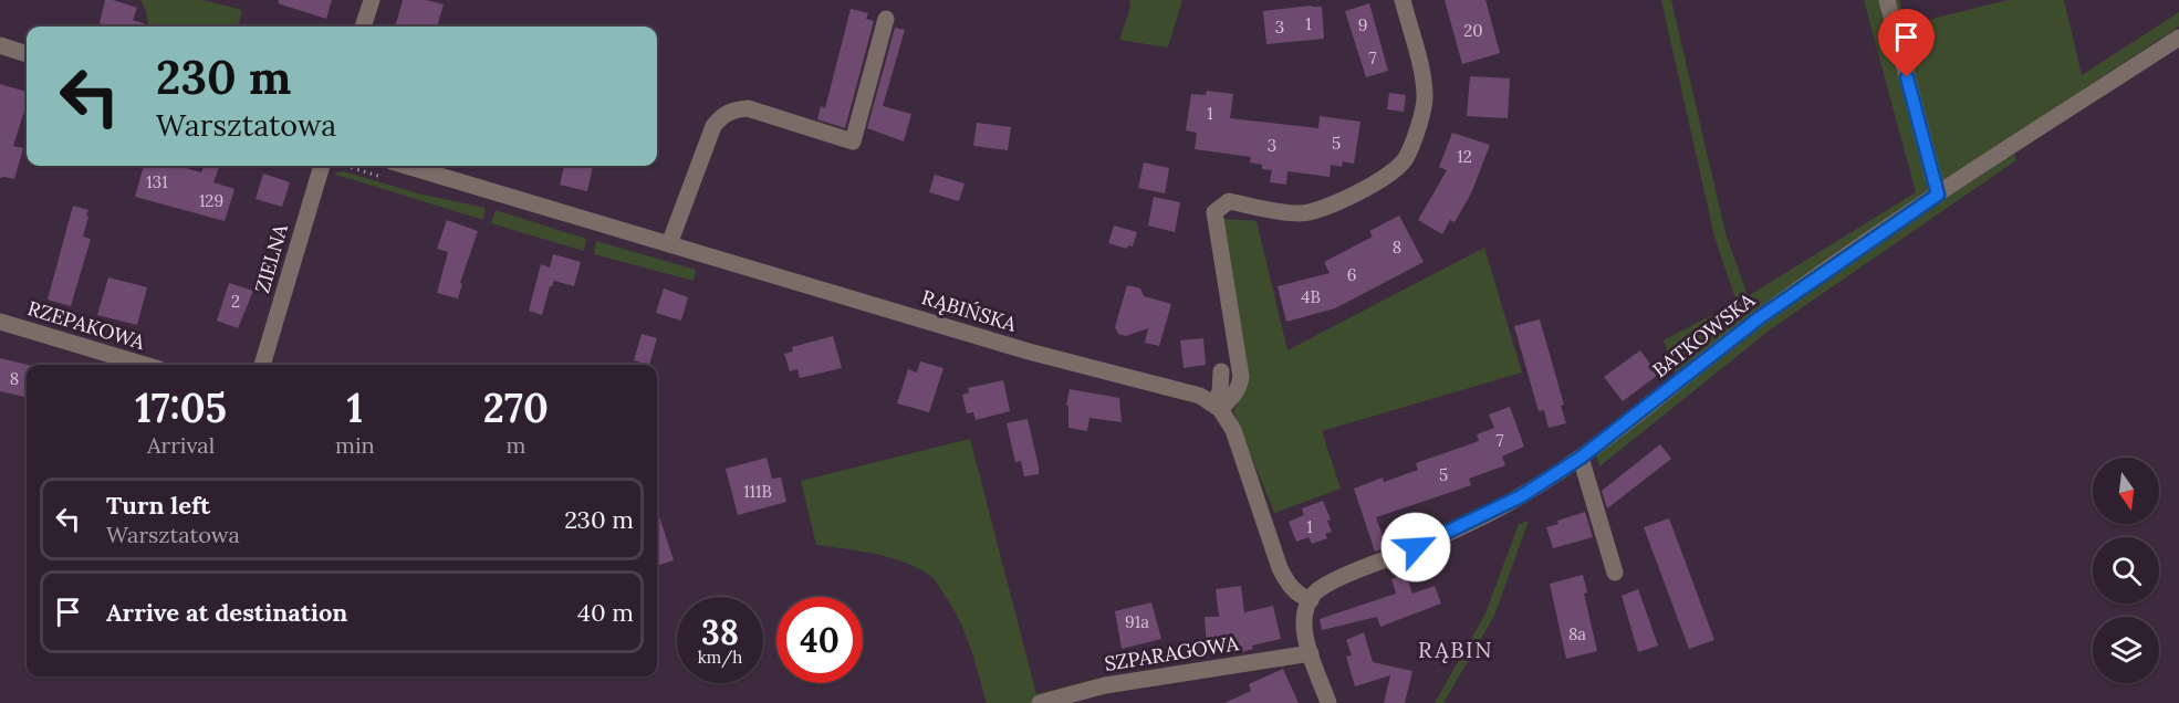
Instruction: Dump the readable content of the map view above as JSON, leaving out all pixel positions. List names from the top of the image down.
{
  "streets": {
    "street": [
      "ZIELNA",
      "RĄBIŃSKA",
      "RZEPAKOWA",
      "BATKOWSKA",
      "SZPARAGOWA"
    ]
  },
  "districts": ["RĄBIN"],
  "house_numbers": [
    "1",
    "9",
    "3",
    "20",
    "7",
    "1",
    "5",
    "3",
    "12",
    "131",
    "129",
    "8",
    "6",
    "4B",
    "2",
    "8",
    "7",
    "5",
    "111B",
    "1",
    "91a",
    "8a"
  ],
  "north": "bottom",
  "page": {
    "turn": ["230 m", "Warsztatowa"],
    "eta": [
      "17:05",
      "Arrival",
      "1",
      "min",
      "270",
      "m"
    ],
    "list": [
      {
        "name": "Turn left",
        "note": "Warsztatowa",
        "value": "230 m"
      },
      {
        "name": "Arrive at destination",
        "value": "40 m"
      }
    ],
    "speed": "38 km/h",
    "limit": "40"
  }
}
